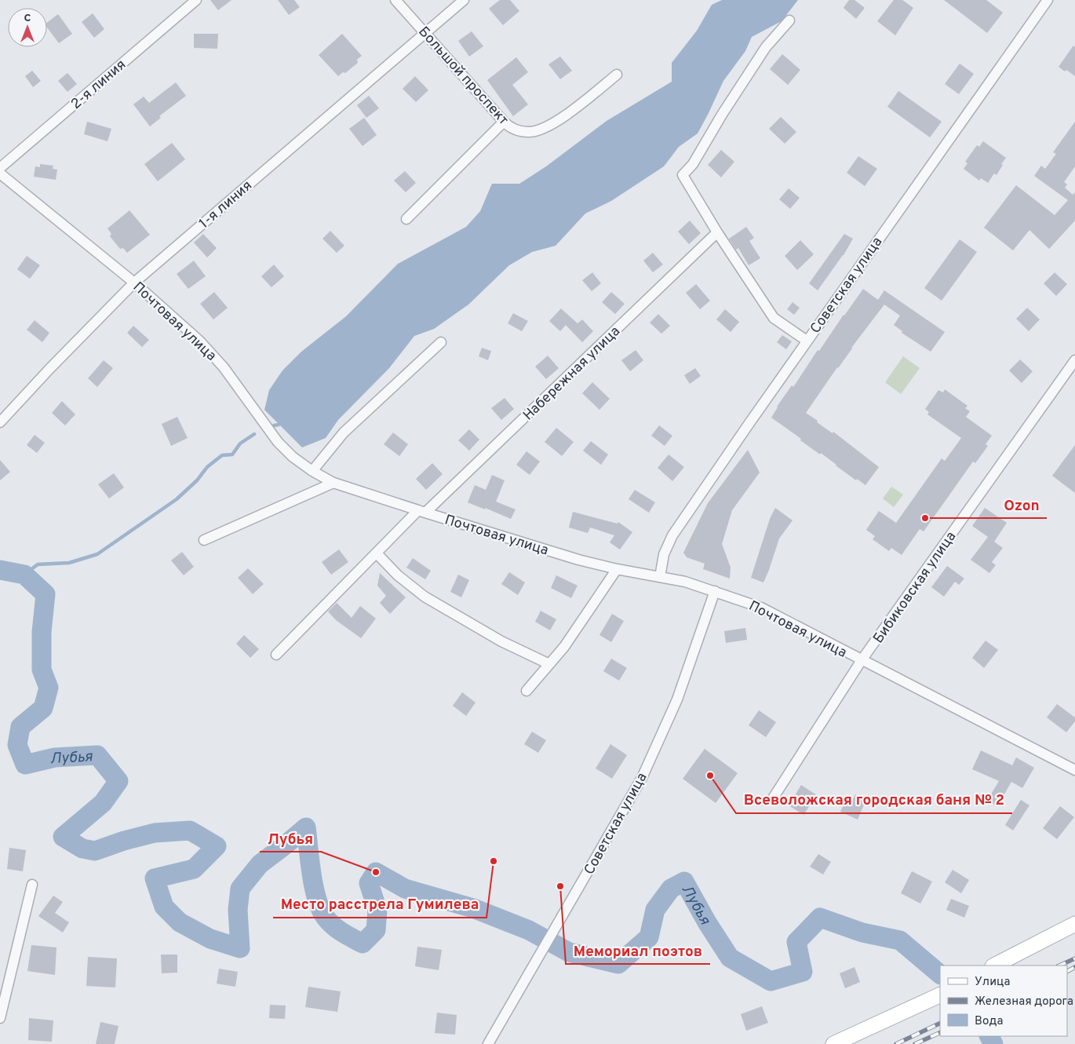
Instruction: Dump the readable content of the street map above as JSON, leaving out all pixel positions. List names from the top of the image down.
{
  "streets": {
    "street": [
      "Большой проспект",
      "2-я линия",
      "1-я линия",
      "Советская улица",
      "Почтовая улица",
      "Набережная улица",
      "Бибиковская улица"
    ]
  },
  "crossings": [
    ["Большой проспект", "1-я линия"],
    ["1-я линия", "Почтовая улица"],
    ["Советская улица", "Почтовая улица"],
    ["Почтовая улица", "Набережная улица"],
    ["Почтовая улица", "Бибиковская улица"]
  ],
  "water": ["Лубья"],
  "places": [
    "Ozon",
    "Всеволожская городская баня № 2",
    "Место расстрела Гумилева",
    "Лубья",
    "Мемориал поэтов"
  ],
  "legend": ["Улица", "Железная дорога", "Вода"],
  "north": "top"
}
